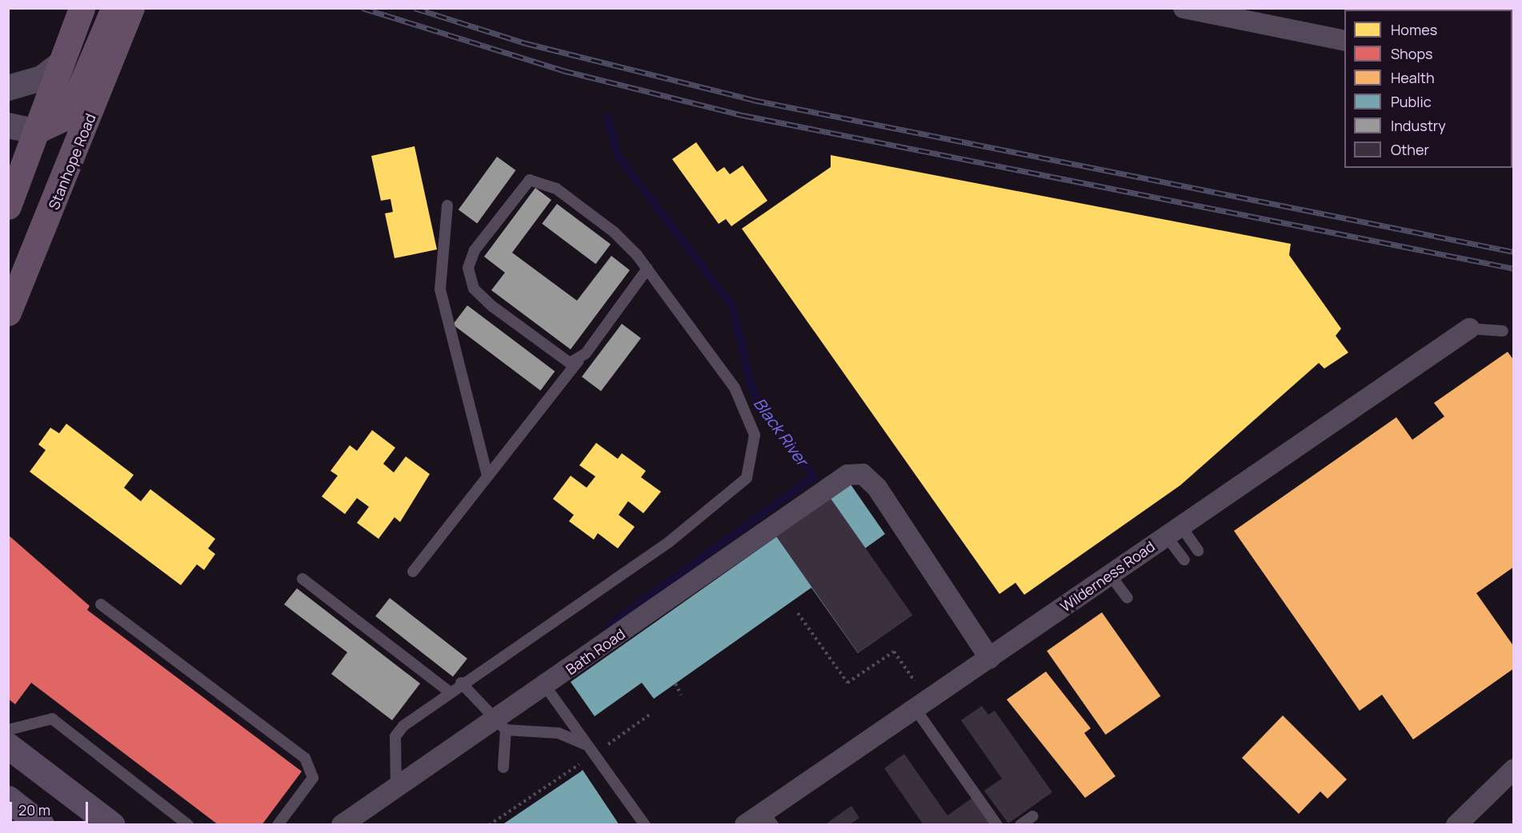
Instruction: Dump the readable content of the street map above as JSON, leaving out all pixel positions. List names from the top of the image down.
{
  "streets": {
    "main road": ["Stanhope Road"],
    "street": ["Wilderness Road", "Bath Road"]
  },
  "crossings": [
    ["Wilderness Road", "Bath Road"]
  ],
  "water": ["Black River"],
  "legend": [
    "Homes",
    "Shops",
    "Health",
    "Public",
    "Industry",
    "Other"
  ],
  "scale_bar": "20 m"
}
